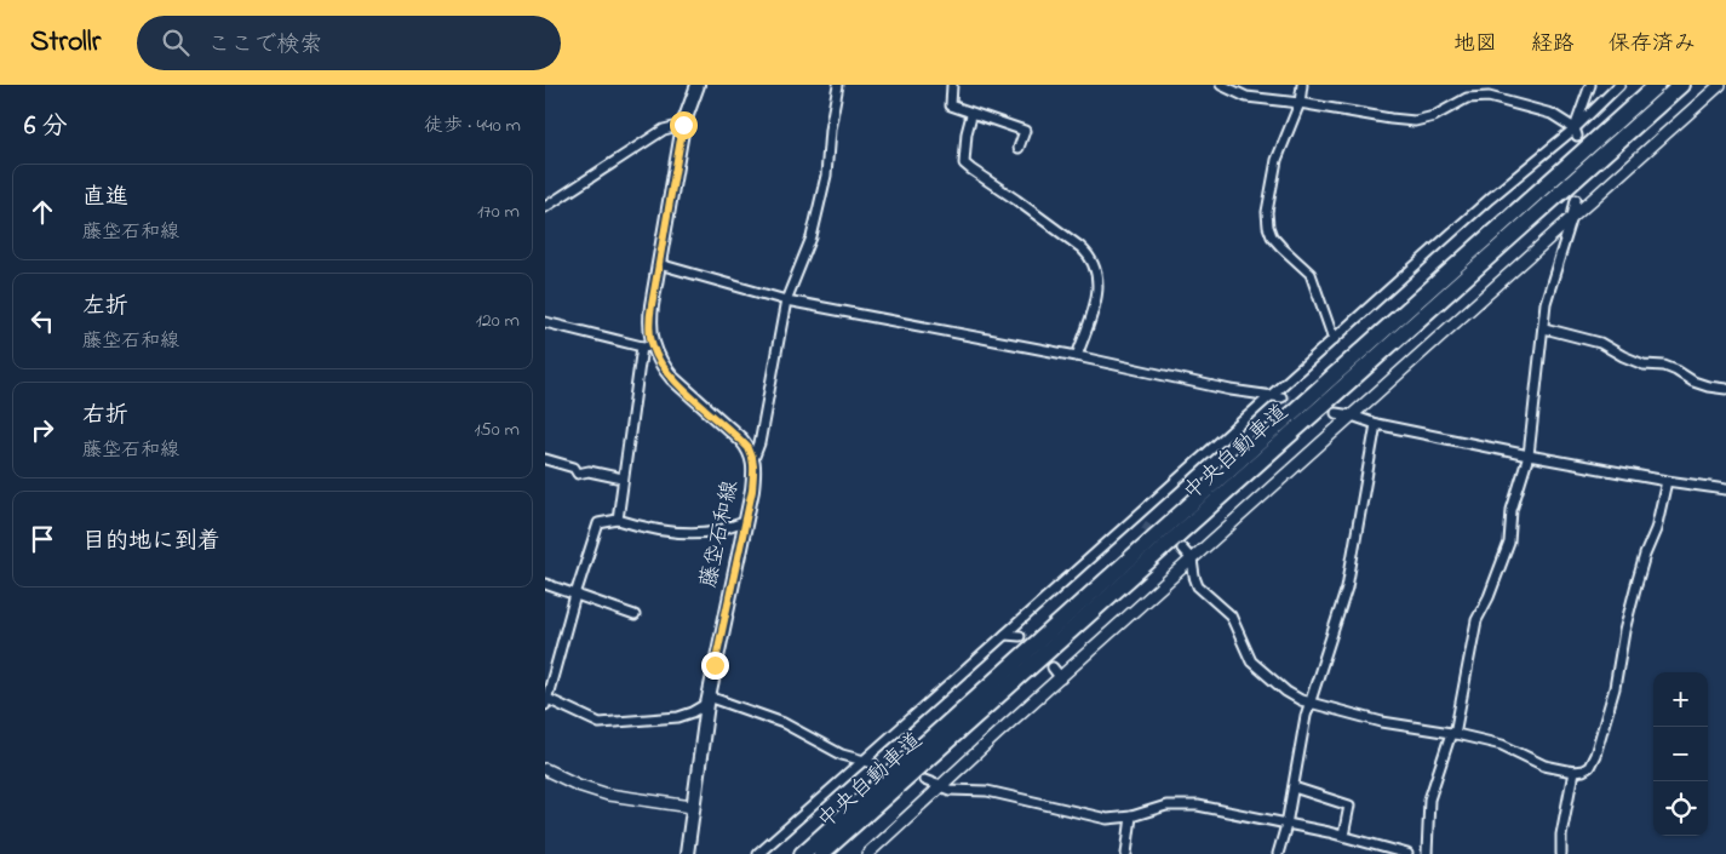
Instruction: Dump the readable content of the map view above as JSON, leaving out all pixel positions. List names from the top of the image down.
{
  "streets": {
    "highway": ["中央自動車道"],
    "main road": ["藤垈石和線"]
  },
  "page": {
    "header": "Strollr",
    "search": "ここで検索",
    "nav": ["地図", "経路", "保存済み"],
    "heading": ["6 分", "徒歩 · 440 m"],
    "list": [
      ["直進", "藤垈石和線", "170 m"],
      ["左折", "藤垈石和線", "120 m"],
      ["右折", "藤垈石和線", "150 m"],
      "目的地に到着"
    ],
    "map_buttons": ["+", "−"]
  }
}
